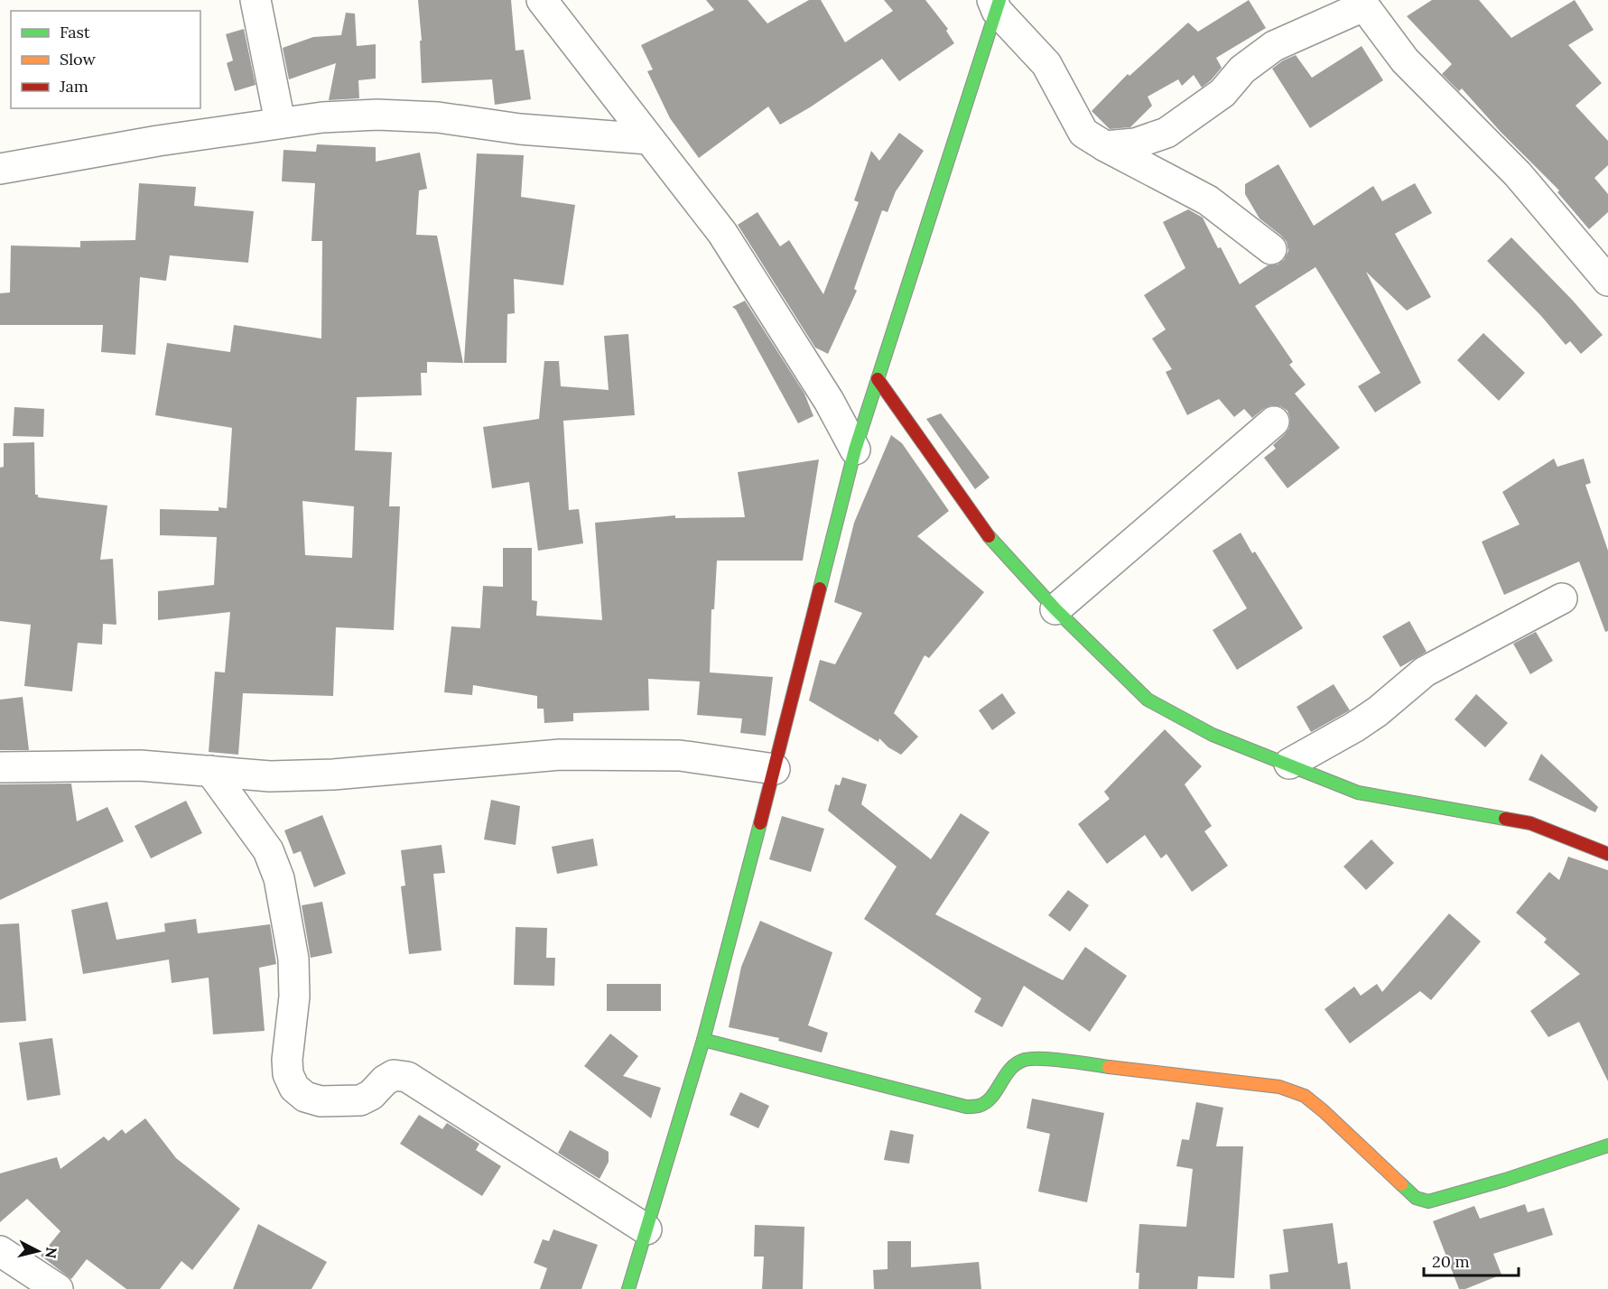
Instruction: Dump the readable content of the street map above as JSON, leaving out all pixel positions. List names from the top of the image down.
{
  "legend": ["Fast", "Slow", "Jam"],
  "scale_bar": "20 m",
  "north": "right"
}
